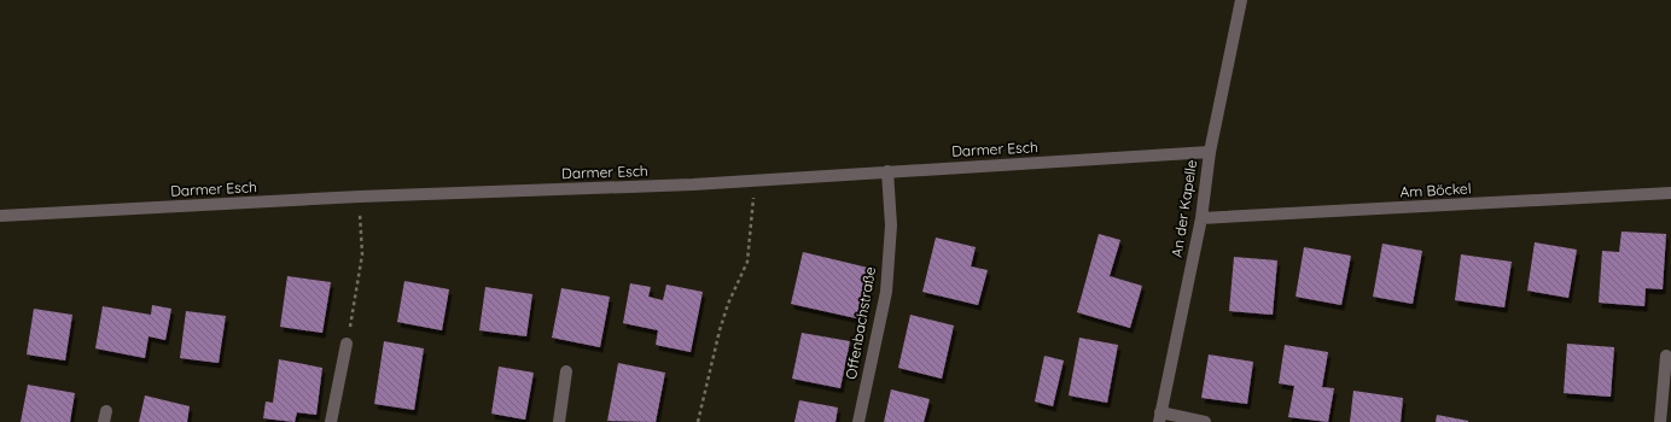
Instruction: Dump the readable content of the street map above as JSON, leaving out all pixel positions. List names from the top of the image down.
{
  "streets": {
    "street": [
      "Darmer Esch",
      "Am Böckel",
      "An der Kapelle",
      "Offenbachstraße"
    ]
  },
  "crossings": [
    ["Darmer Esch", "An der Kapelle"],
    ["Darmer Esch", "Offenbachstraße"],
    ["Am Böckel", "An der Kapelle"]
  ]
}
